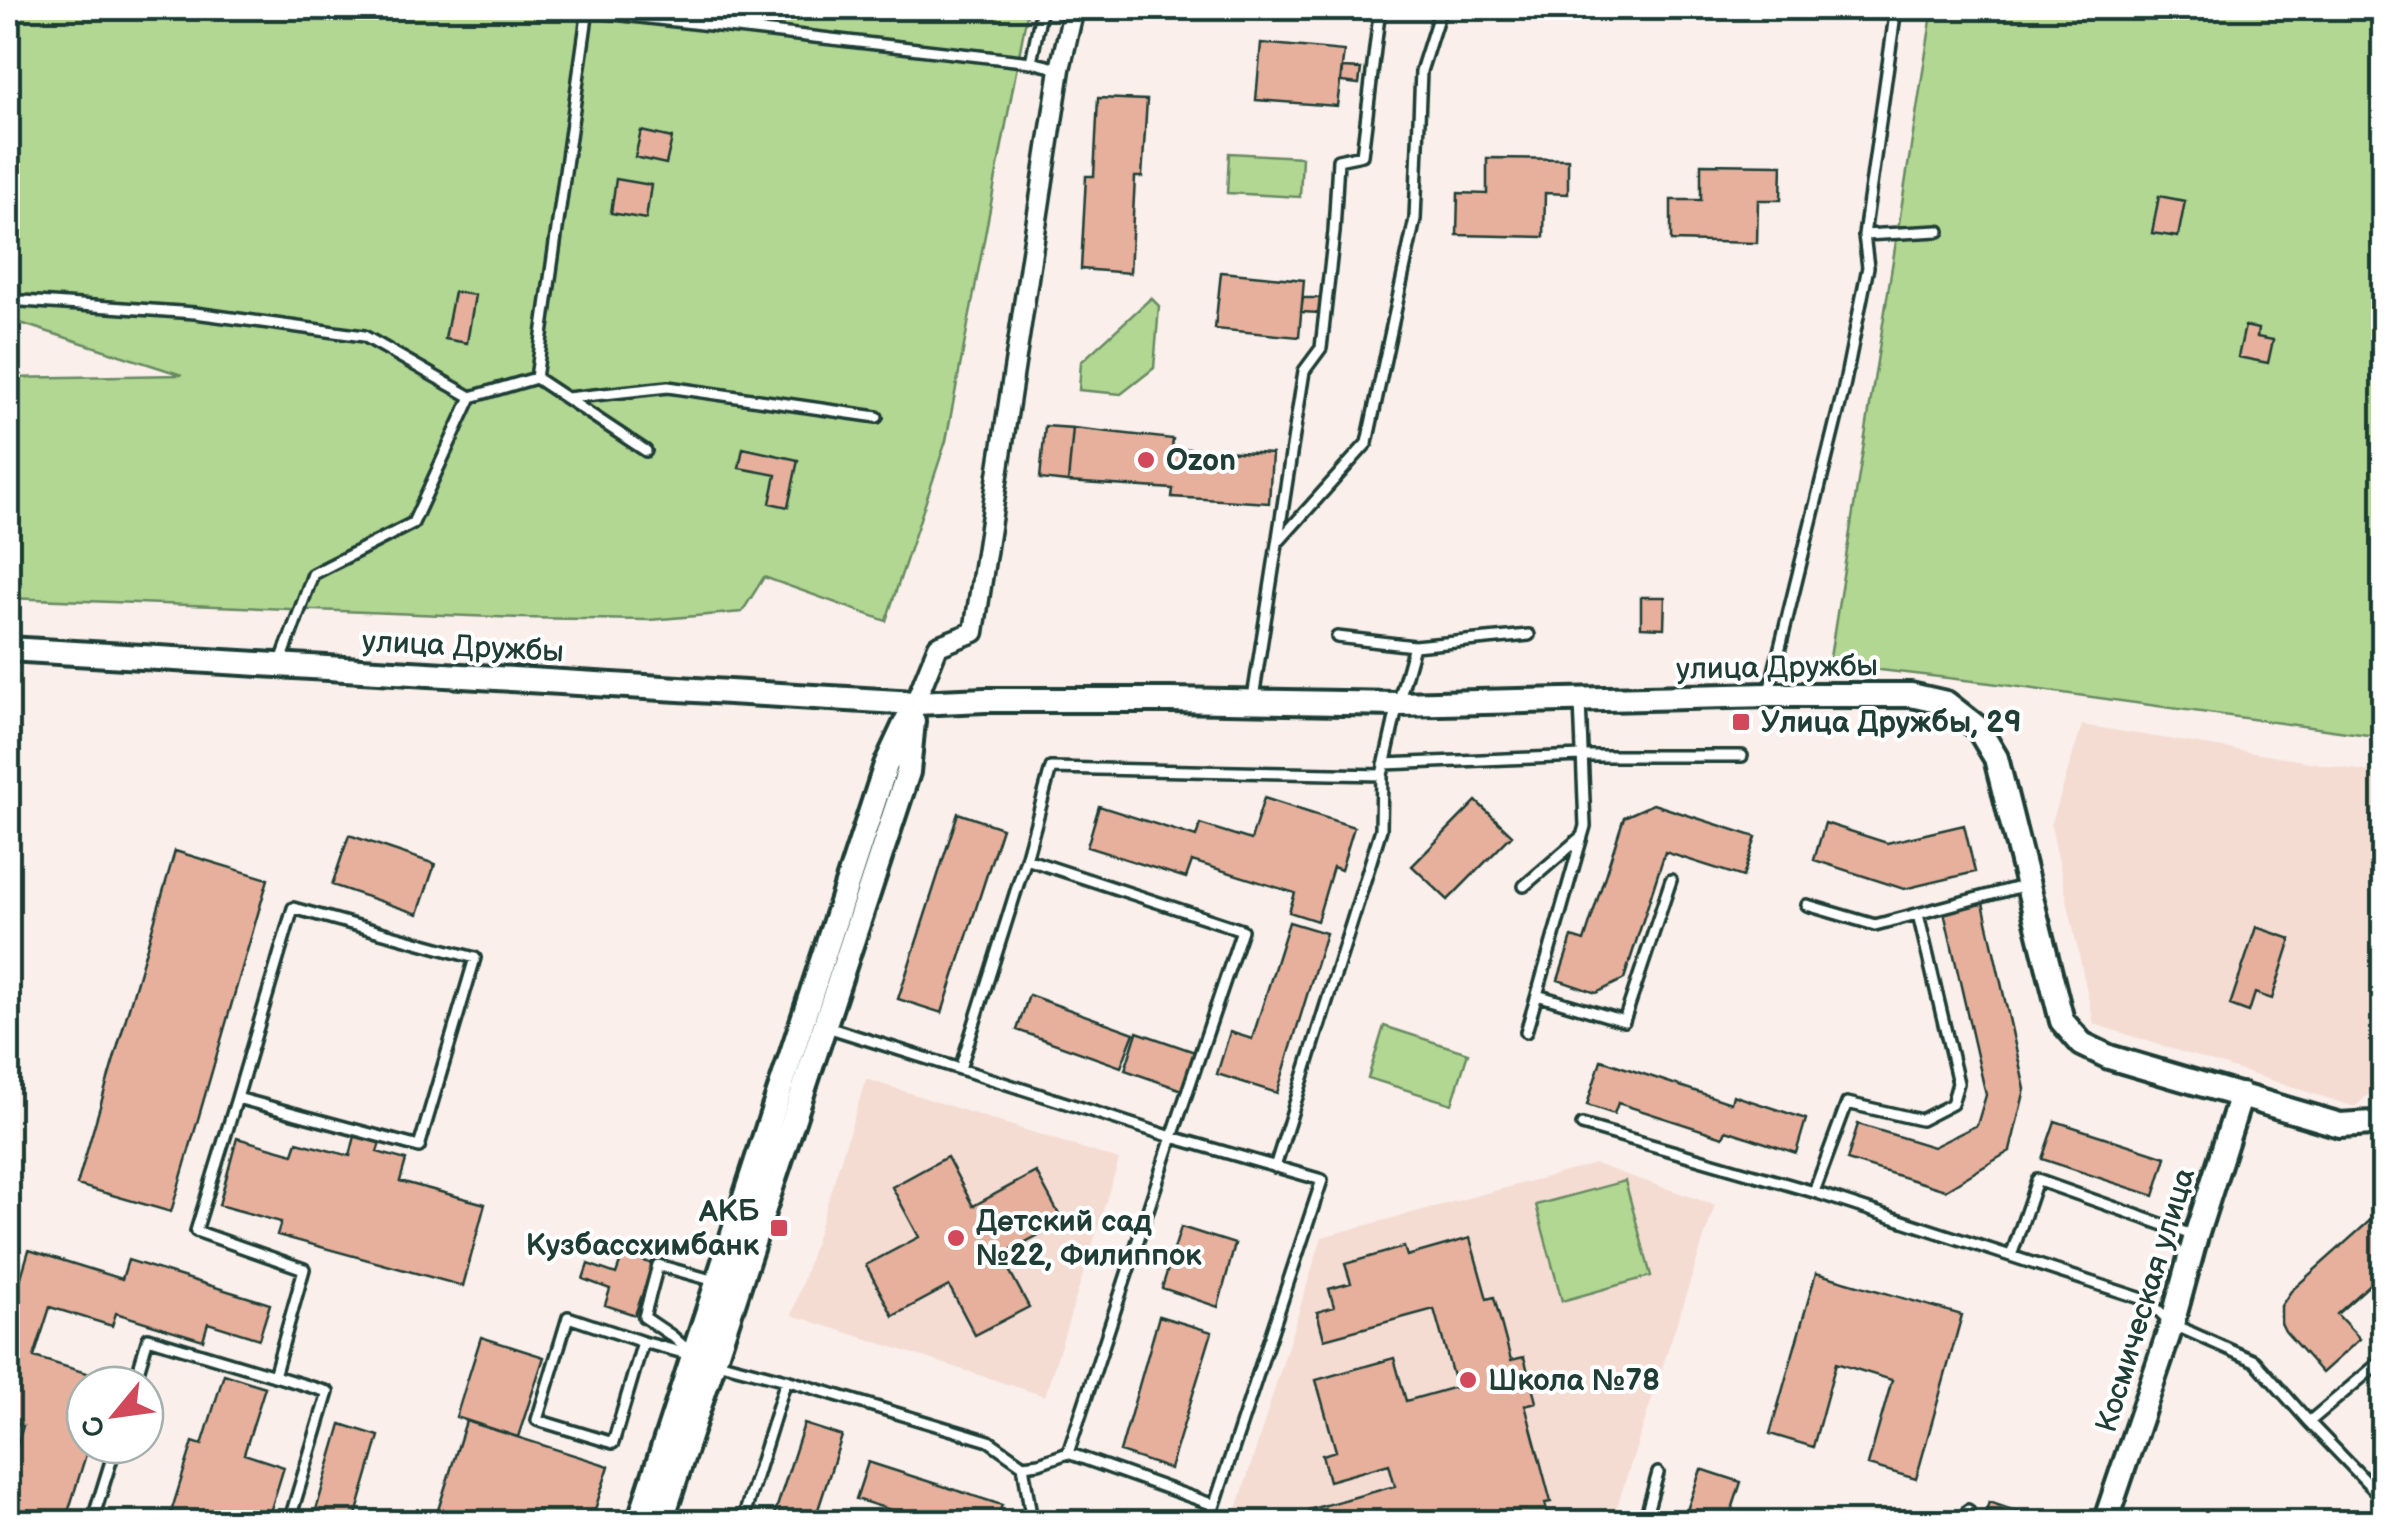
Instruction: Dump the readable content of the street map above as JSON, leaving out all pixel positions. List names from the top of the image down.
{
  "streets": {
    "street": ["улица Дружбы", "Космическая улица"]
  },
  "crossings": [
    ["улица Дружбы", "Космическая улица"]
  ],
  "places": {
    "other": ["Ozon", "Детский сад №22, Филиппок", "Школа №78"],
    "transit": ["Улица Дружбы, 29", "АКБ Кузбассхимбанк"]
  },
  "north": "bottom left"
}
